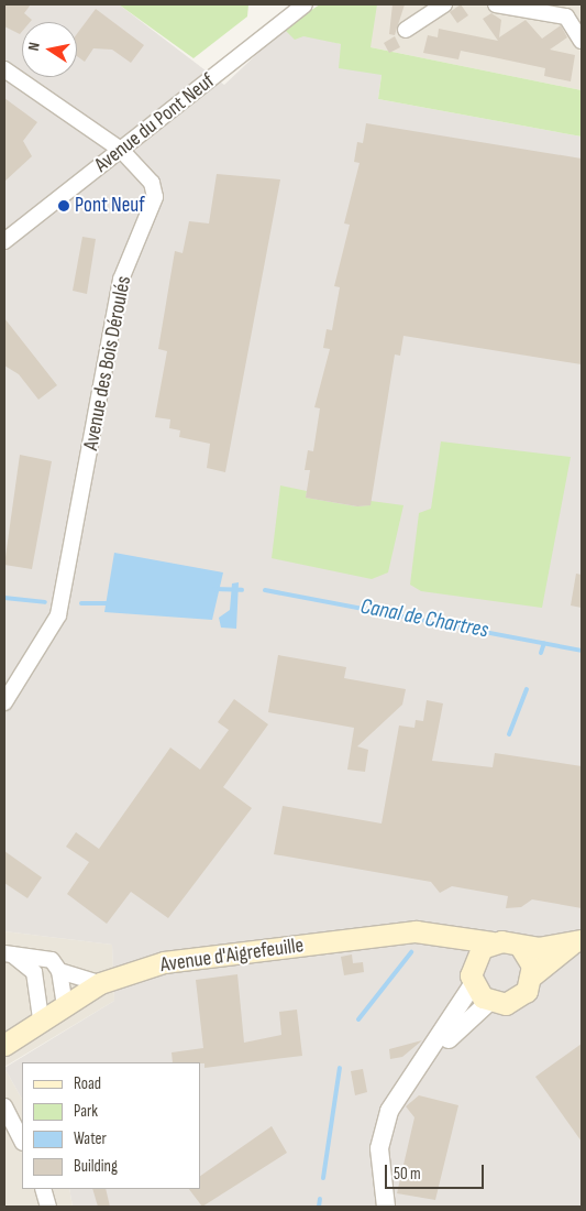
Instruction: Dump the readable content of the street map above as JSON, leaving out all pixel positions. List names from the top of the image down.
{
  "streets": {
    "main road": ["Avenue d'Aigrefeuille"],
    "street": ["Avenue du Pont Neuf", "Avenue des Bois Déroulés"]
  },
  "crossings": [
    ["Avenue du Pont Neuf", "Avenue des Bois Déroulés"]
  ],
  "water": ["Canal de Chartres"],
  "places": ["Pont Neuf"],
  "legend": [
    "Road",
    "Park",
    "Water",
    "Building"
  ],
  "scale_bar": "50 m",
  "north": "left"
}
